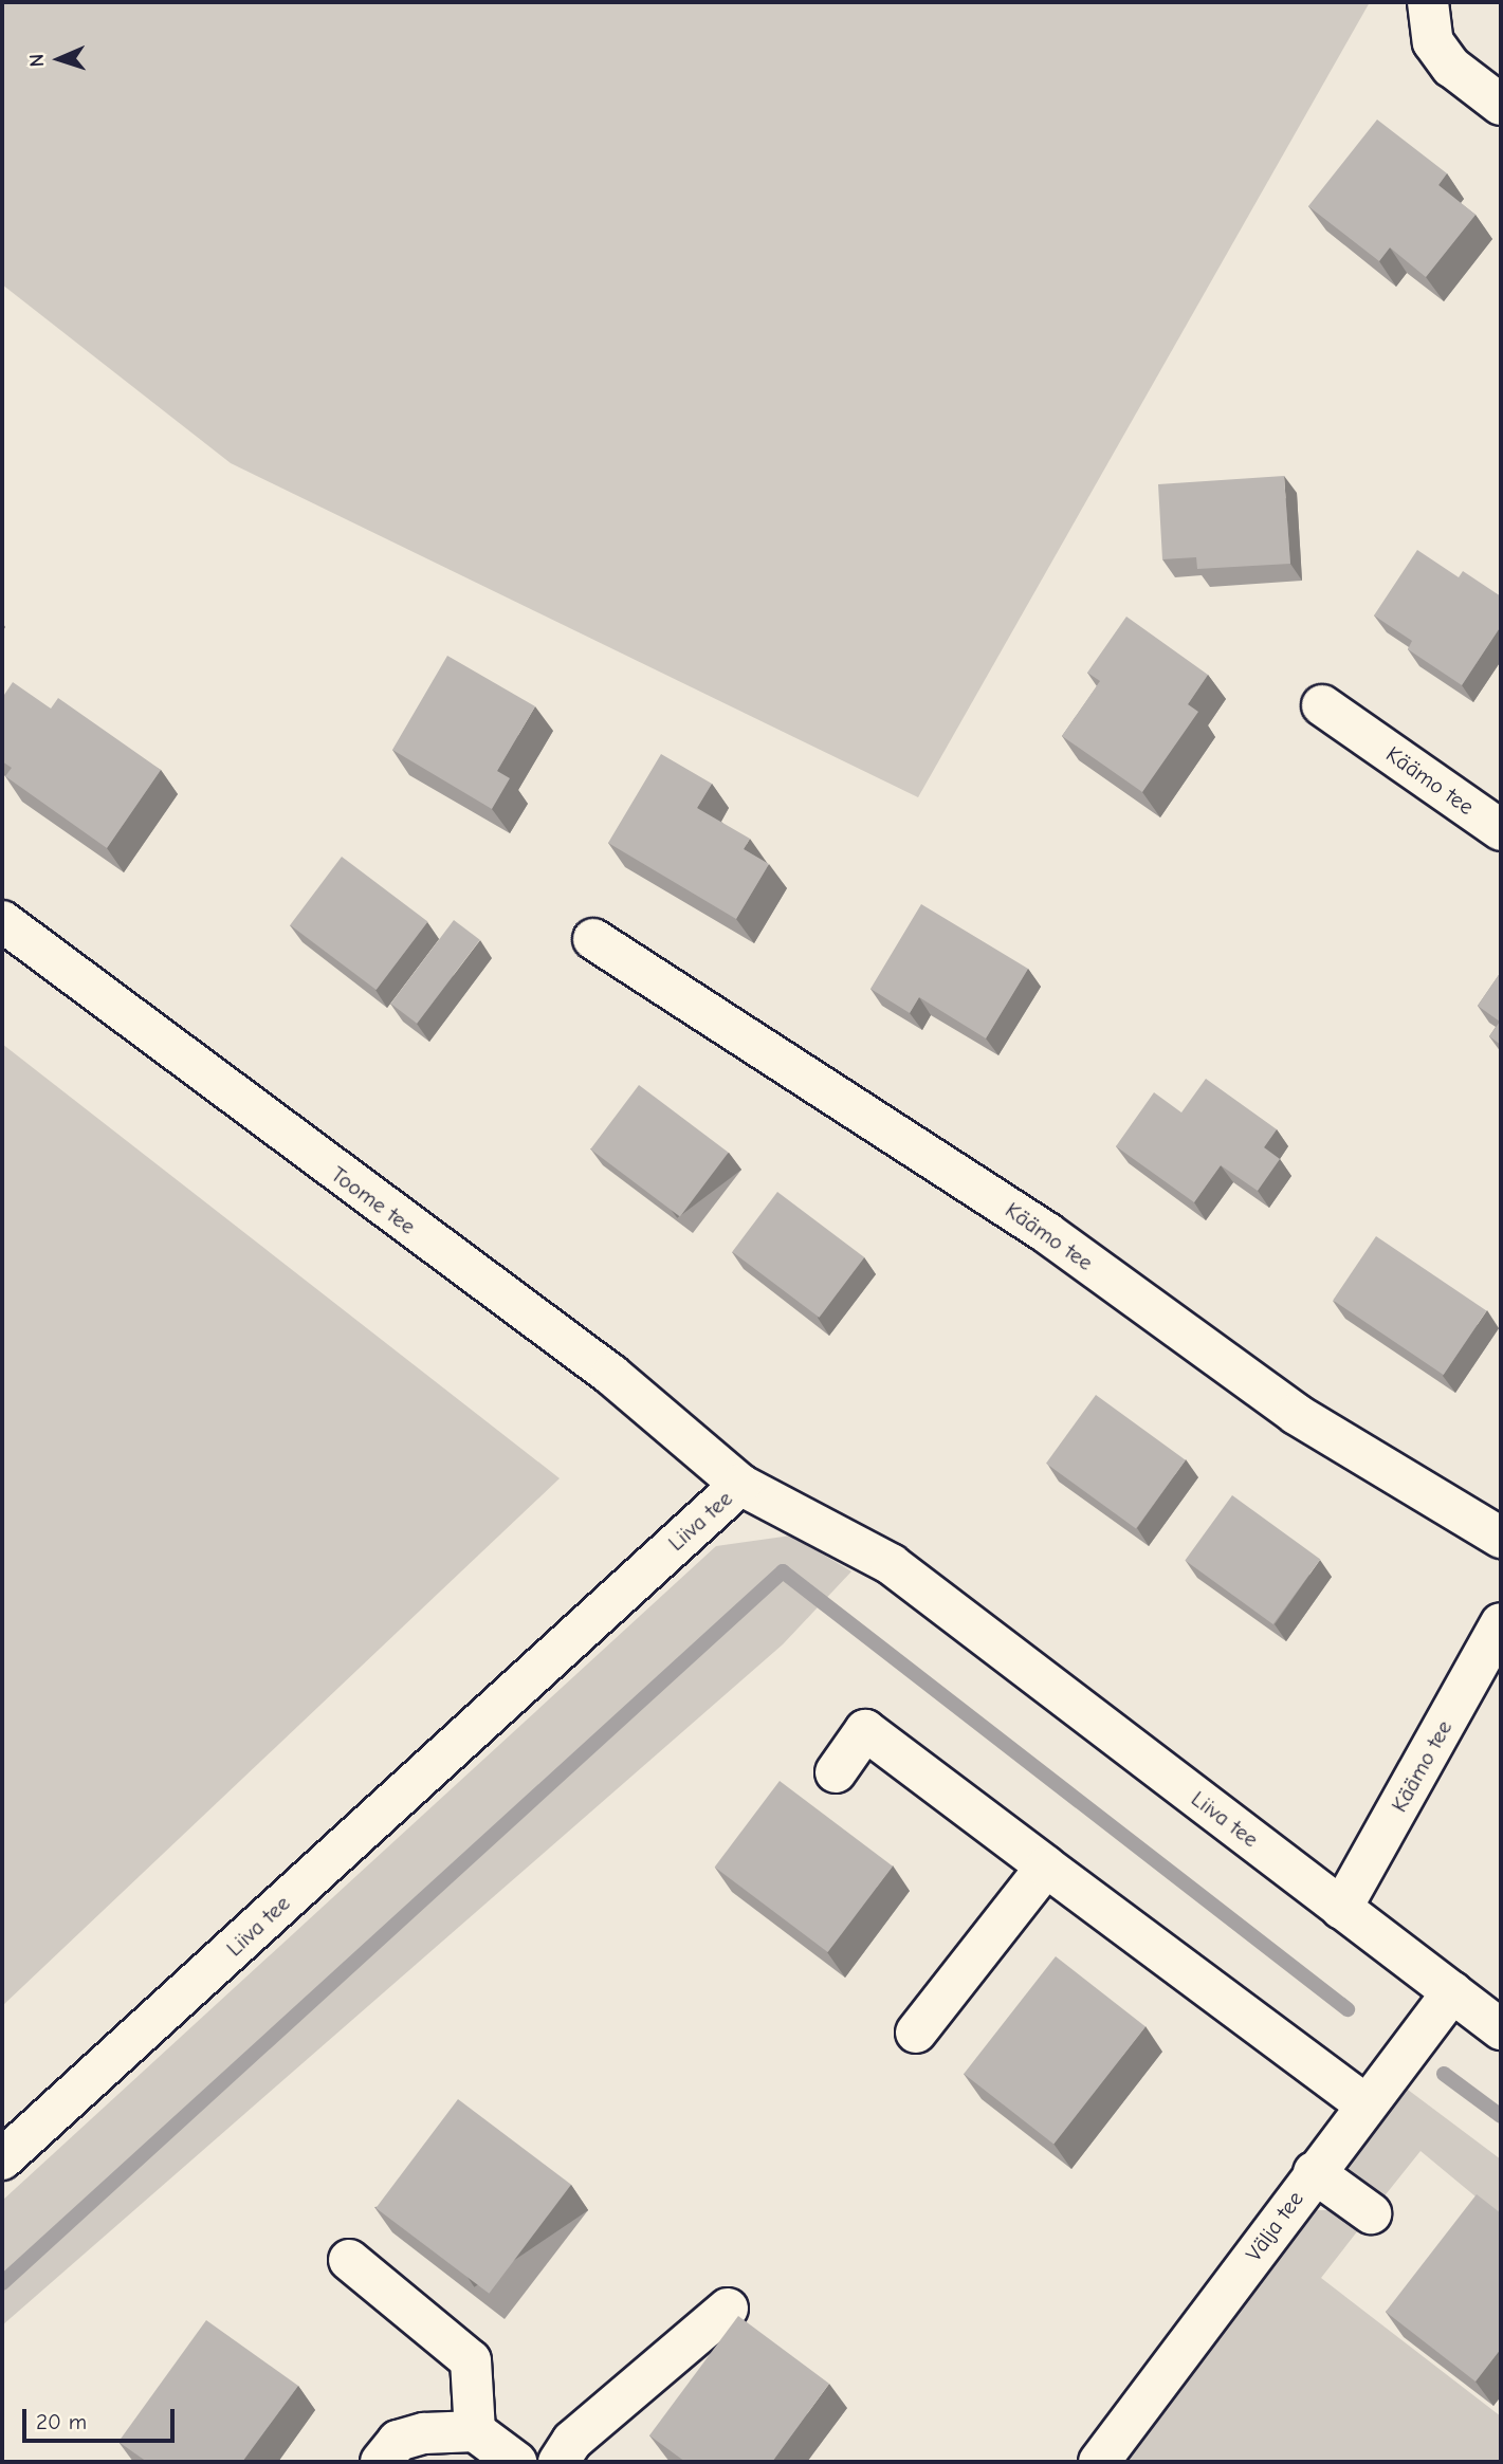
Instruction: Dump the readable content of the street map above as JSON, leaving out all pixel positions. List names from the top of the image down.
{
  "streets": {
    "street": [
      "Käämo tee",
      "Toome tee",
      "Liiva tee",
      "Välja tee"
    ]
  },
  "crossings": [
    ["Käämo tee", "Liiva tee"],
    ["Toome tee", "Liiva tee"],
    ["Liiva tee", "Välja tee"]
  ],
  "scale_bar": "20 m",
  "north": "left"
}
